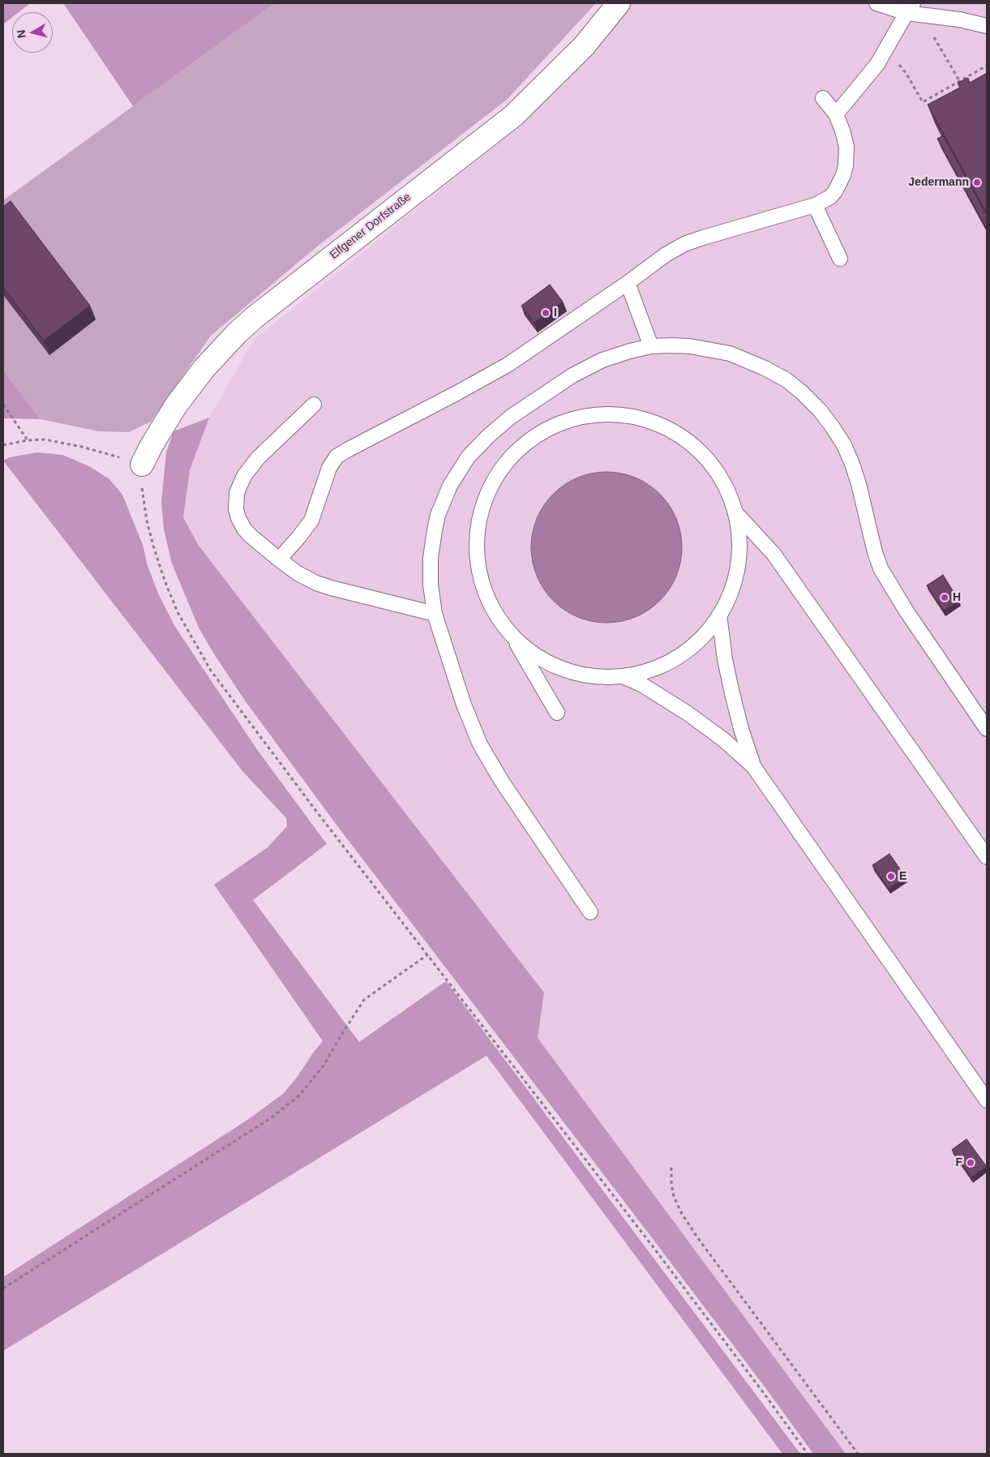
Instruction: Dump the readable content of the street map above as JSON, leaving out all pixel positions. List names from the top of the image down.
{
  "streets": {
    "street": ["Elfgener Dorfstraße"]
  },
  "places": [
    "Jedermann",
    "I",
    "H",
    "E",
    "F"
  ],
  "north": "left"
}
